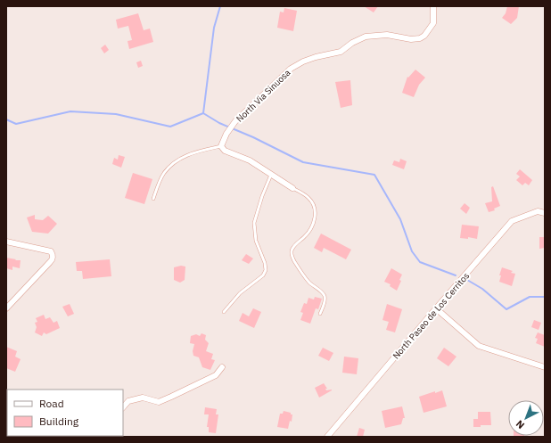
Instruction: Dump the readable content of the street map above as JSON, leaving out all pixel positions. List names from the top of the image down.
{
  "streets": {
    "street": ["North Via Sinuosa", "North Paseo de Los Cerritos"]
  },
  "legend": ["Road", "Building"],
  "north": "bottom left"
}
